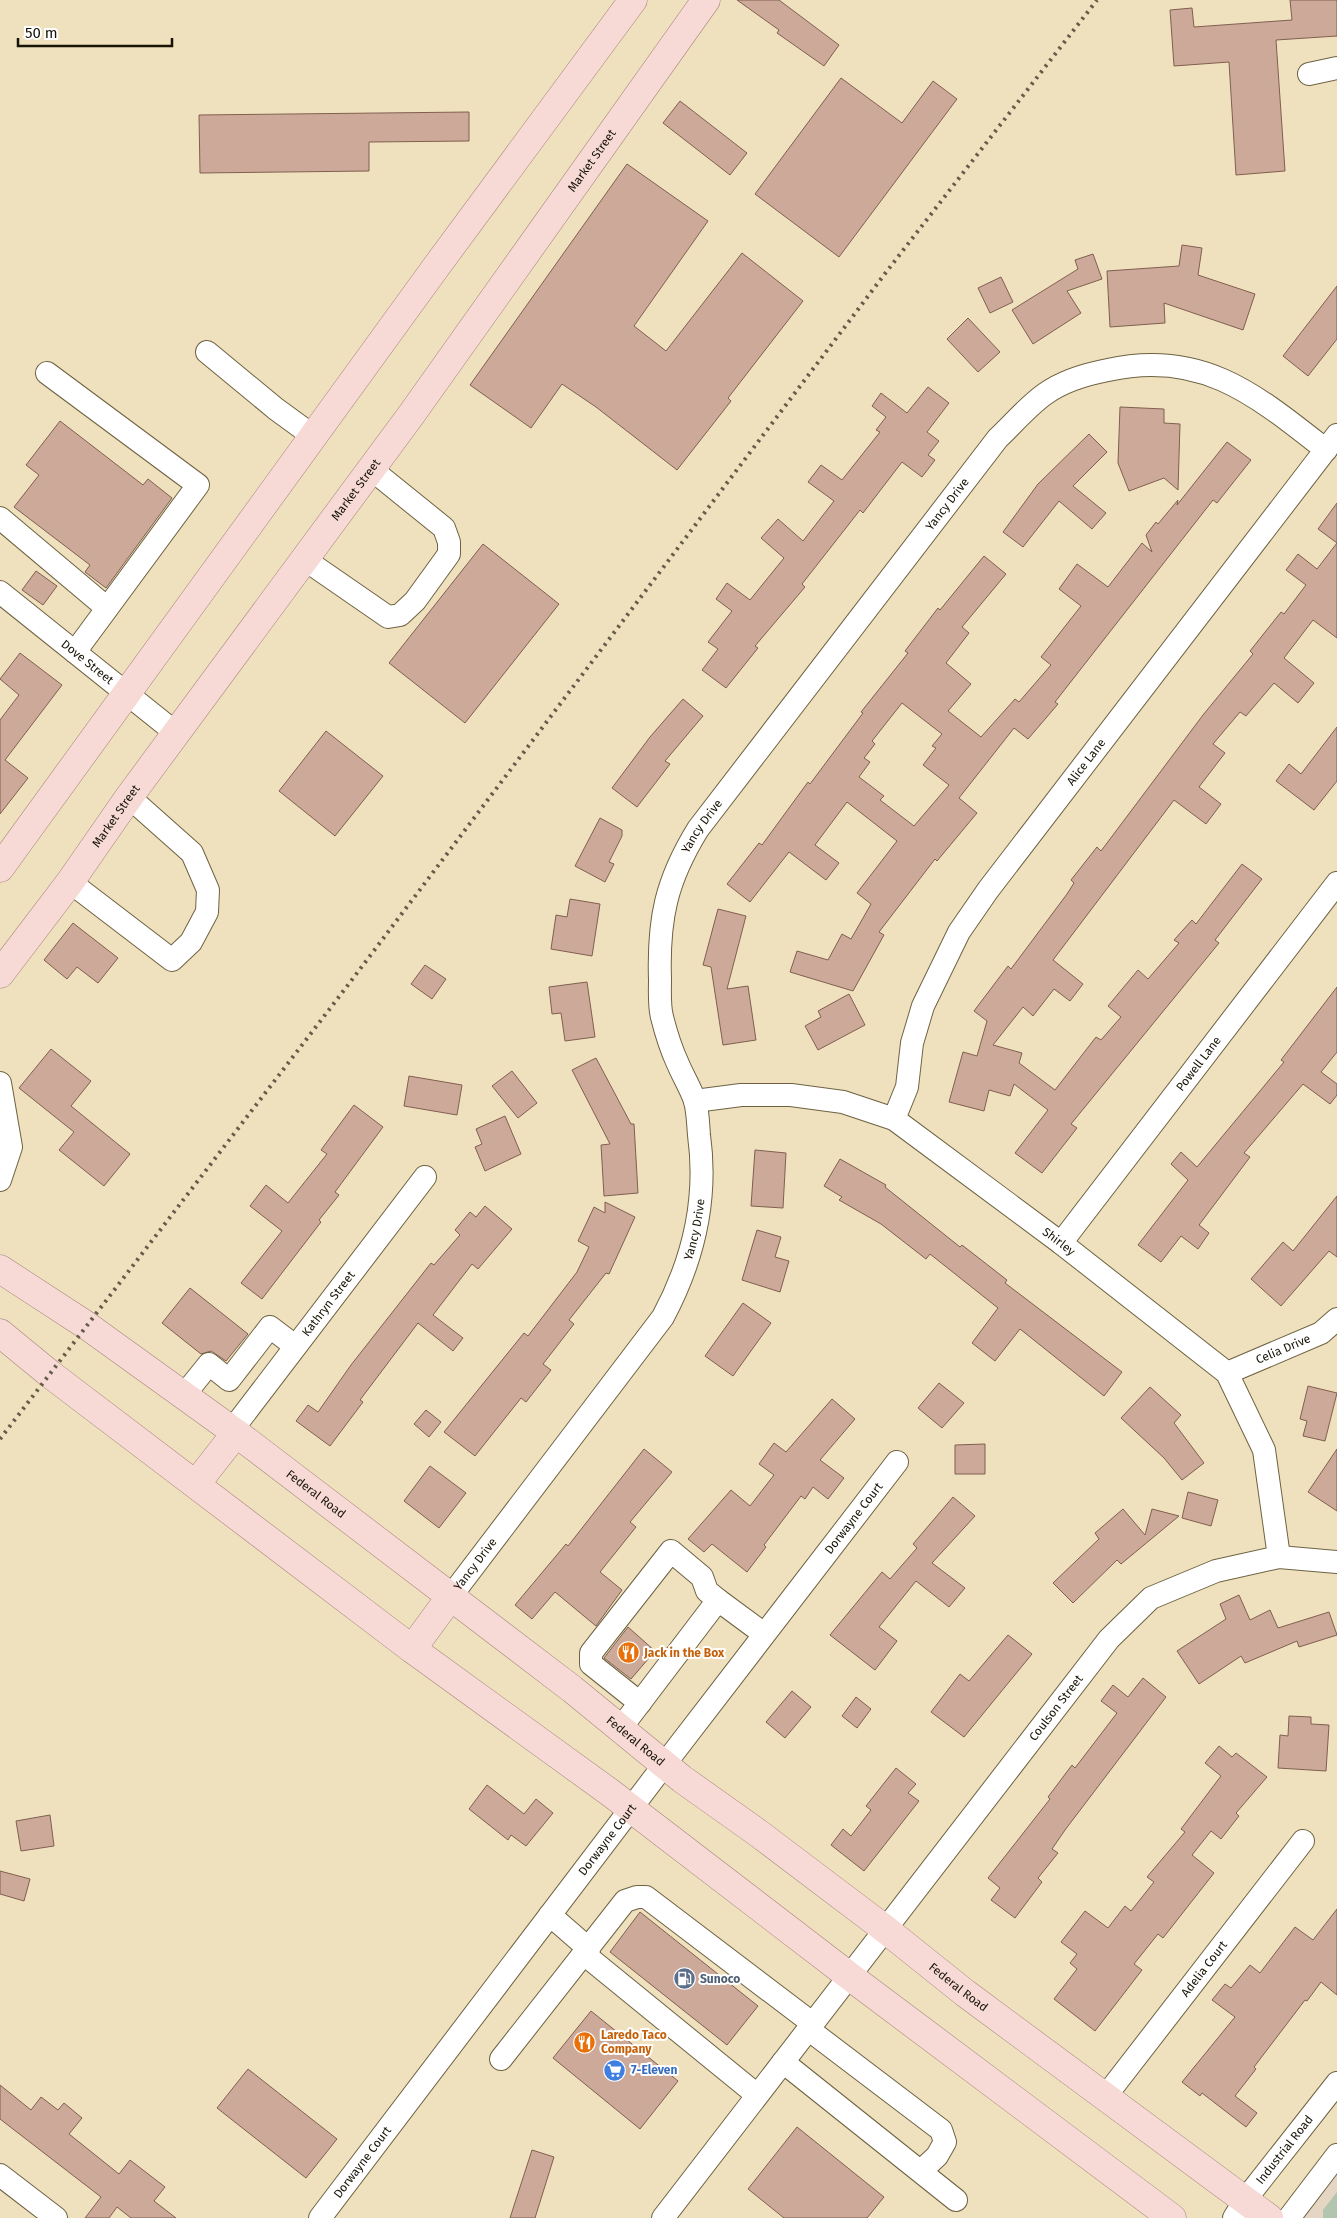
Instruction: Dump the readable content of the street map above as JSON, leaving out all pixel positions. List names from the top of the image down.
{
  "streets": {
    "main road": ["Market Street", "Federal Road"],
    "street": [
      "Yancy Drive",
      "Dove Street",
      "Alice Lane",
      "Powell Lane",
      "Shirley",
      "Kathryn Street",
      "Celia Drive",
      "Dorwayne Court",
      "Coulson Street",
      "Adelia Court",
      "Industrial Road"
    ]
  },
  "crossings": [
    ["Market Street", "Dove Street"],
    ["Yancy Drive", "Alice Lane"],
    ["Yancy Drive", "Shirley"],
    ["Yancy Drive", "Federal Road"],
    ["Alice Lane", "Shirley"],
    ["Powell Lane", "Shirley"],
    ["Shirley", "Celia Drive"],
    ["Shirley", "Coulson Street"],
    ["Kathryn Street", "Federal Road"],
    ["Federal Road", "Dorwayne Court"],
    ["Federal Road", "Coulson Street"],
    ["Federal Road", "Adelia Court"],
    ["Federal Road", "Industrial Road"]
  ],
  "places": {
    "restaurant": ["Jack in the Box", "Laredo Taco Company"],
    "fuel station": ["Sunoco"],
    "supermarket": ["7-Eleven"]
  },
  "scale_bar": "50 m"
}
